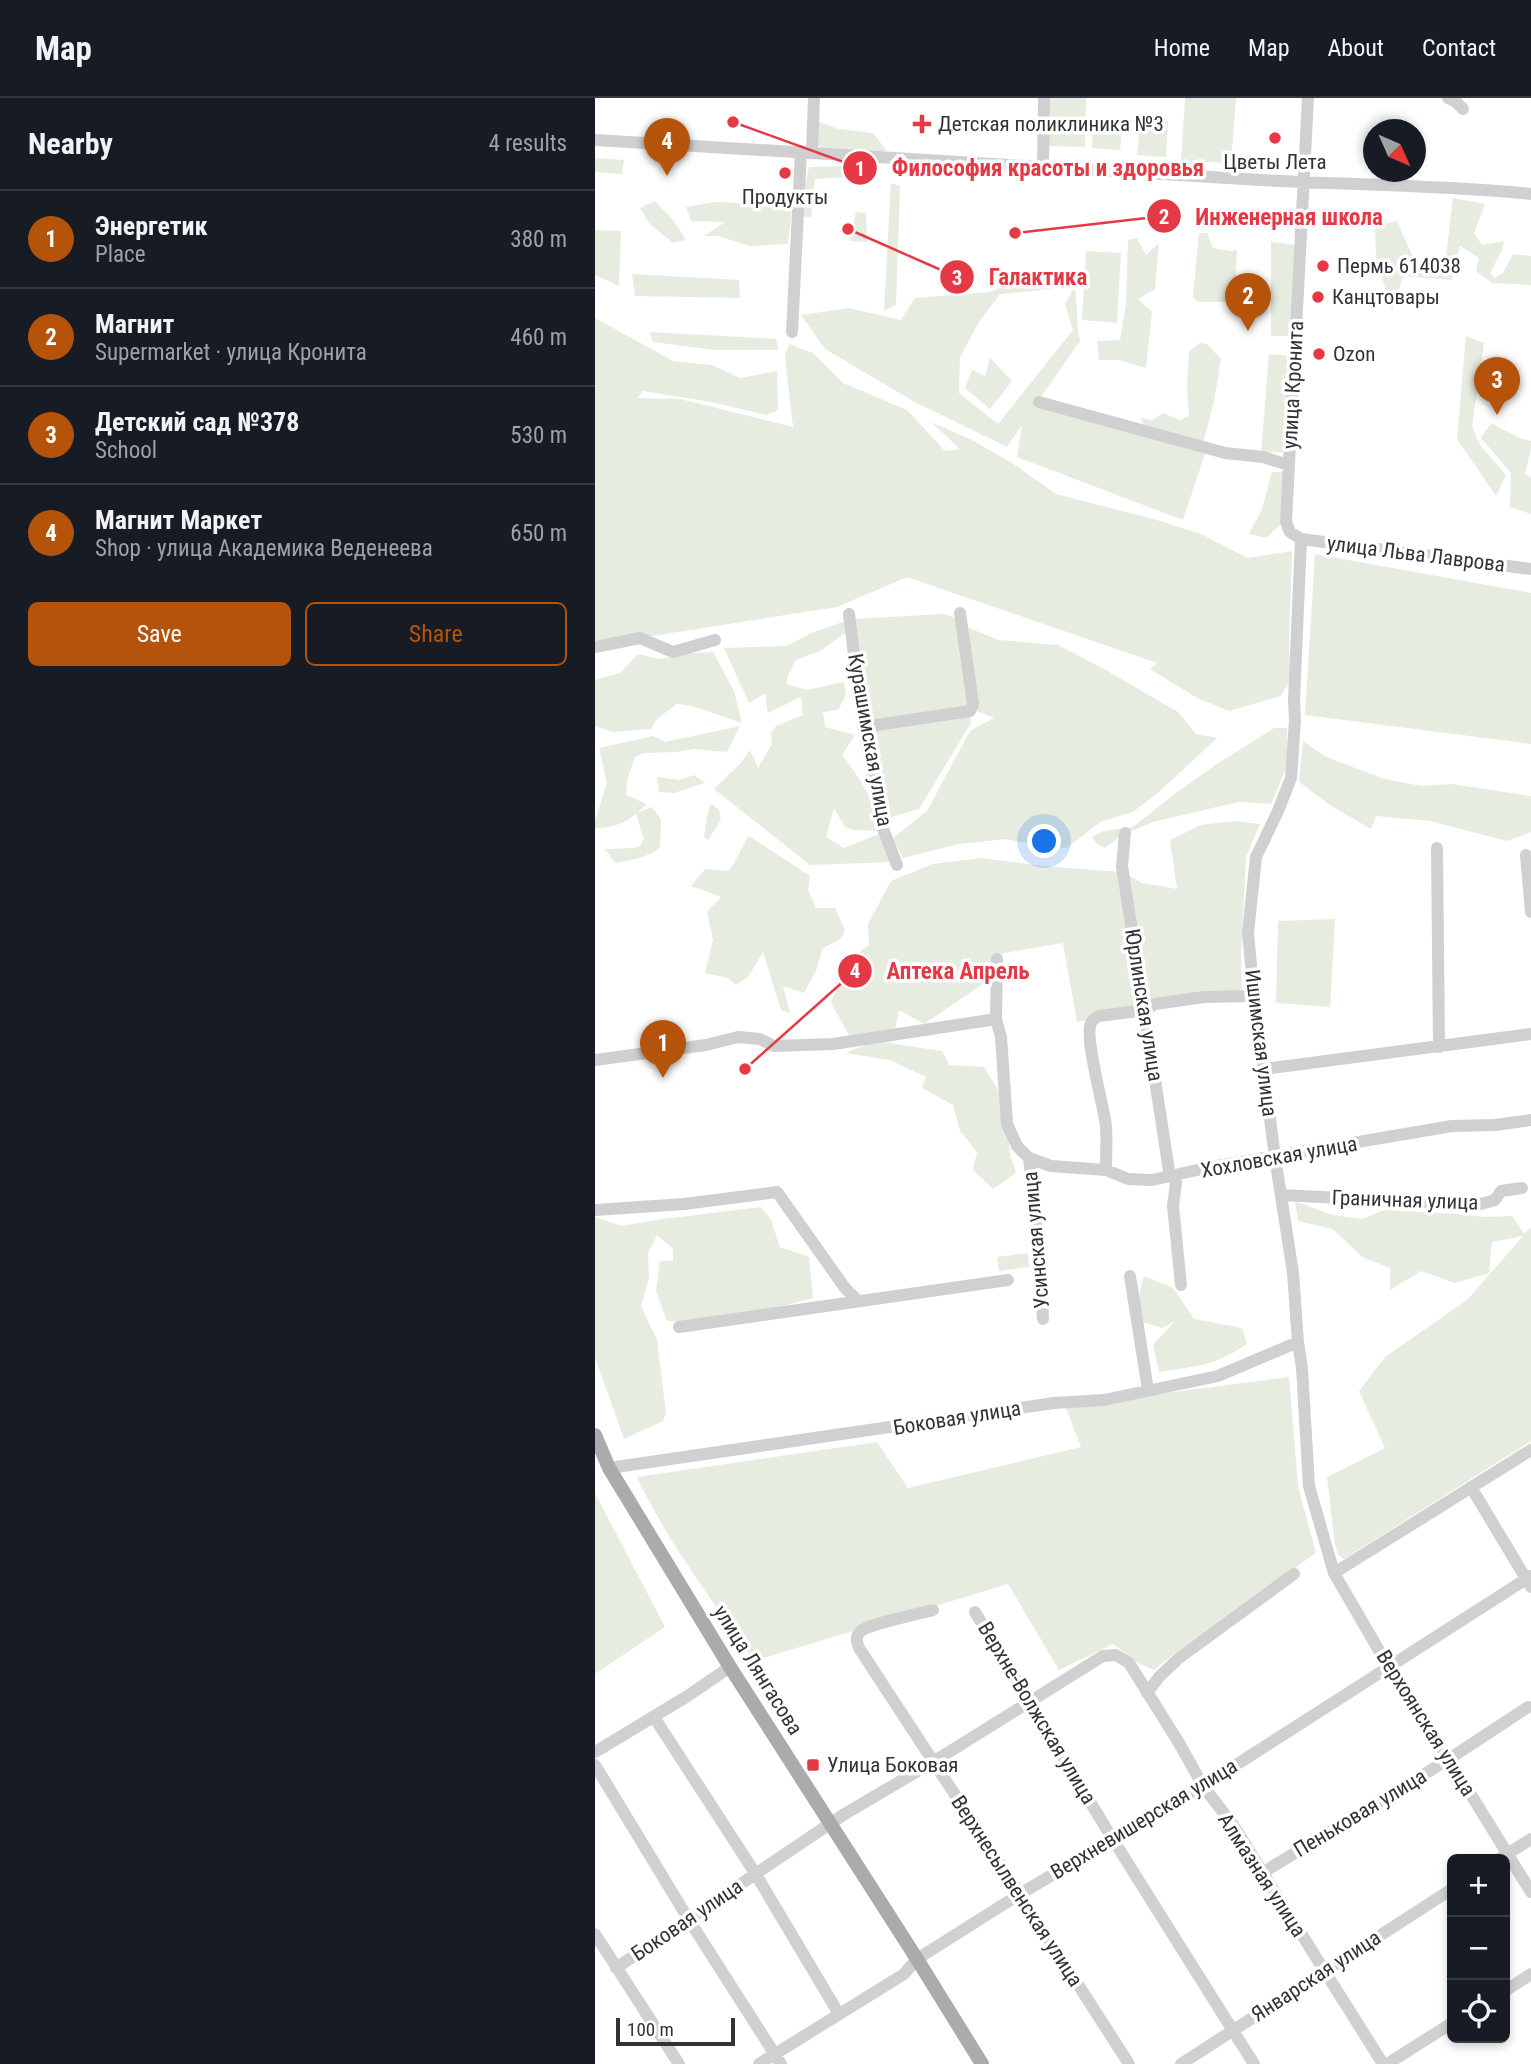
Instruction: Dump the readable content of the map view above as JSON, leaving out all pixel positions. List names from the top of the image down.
{
  "streets": {
    "main road": ["улица Лянгасова"],
    "street": [
      "улица Кронита",
      "улица Льва Лаврова",
      "Курашимская улица",
      "Юрлинская улица",
      "Ишимская улица",
      "Хохловская улица",
      "Граничная улица",
      "Усинская улица",
      "Боковая улица",
      "Верхне-Волжская улица",
      "Верхоянская улица",
      "Пеньковая улица",
      "Верхневишерская улица",
      "Алмазная улица",
      "Верхнесылвенская улица",
      "Январская улица"
    ]
  },
  "crossings": [
    ["улица Кронита", "улица Льва Лаврова"],
    ["улица Кронита", "Ишимская улица"],
    ["улица Льва Лаврова", "Ишимская улица"],
    ["Юрлинская улица", "Хохловская улица"],
    ["Ишимская улица", "Хохловская улица"],
    ["Ишимская улица", "Граничная улица"],
    ["Ишимская улица", "Боковая улица"],
    ["Ишимская улица", "Верхоянская улица"],
    ["Хохловская улица", "Усинская улица"],
    ["Боковая улица", "улица Лянгасова"],
    ["Боковая улица", "Верхне-Волжская улица"],
    ["Боковая улица", "Алмазная улица"],
    ["Боковая улица", "Верхнесылвенская улица"],
    ["улица Лянгасова", "Верхневишерская улица"],
    ["Верхне-Волжская улица", "Верхневишерская улица"],
    ["Верхне-Волжская улица", "Январская улица"],
    ["Верхоянская улица", "Пеньковая улица"],
    ["Верхоянская улица", "Верхневишерская улица"],
    ["Пеньковая улица", "Алмазная улица"],
    ["Верхневишерская улица", "Алмазная улица"],
    ["Верхневишерская улица", "Верхнесылвенская улица"],
    ["Алмазная улица", "Январская улица"]
  ],
  "places": {
    "other": [
      "Философия красоты и здоровья",
      "Цветы Лета",
      "Продукты",
      "Галактика",
      "Инженерная школа",
      "Пермь 614038",
      "Канцтовары",
      "Ozon",
      "Аптека Апрель"
    ],
    "health": ["Детская поликлиника №3"],
    "transit": ["Улица Боковая"]
  },
  "scale_bar": "100 m",
  "north": "bottom right",
  "page": {
    "header": "Map",
    "nav": [
      "Home",
      "Map",
      "About",
      "Contact"
    ],
    "heading": ["Nearby", "4 results"],
    "pins": [
      "4",
      "2",
      "3",
      "1"
    ],
    "list": [
      {
        "mark": "1",
        "name": "Энергетик",
        "note": "Place",
        "value": "380 m"
      },
      {
        "mark": "2",
        "name": "Магнит",
        "note": "Supermarket · улица Кронита",
        "value": "460 m"
      },
      {
        "mark": "3",
        "name": "Детский сад №378",
        "note": "School",
        "value": "530 m"
      },
      {
        "mark": "4",
        "name": "Магнит Маркет",
        "note": "Shop · улица Академика Веденеева",
        "value": "650 m"
      }
    ],
    "buttons": ["Save", "Share"],
    "map_buttons": ["+", "−"],
    "scale": "100 m"
  }
}
